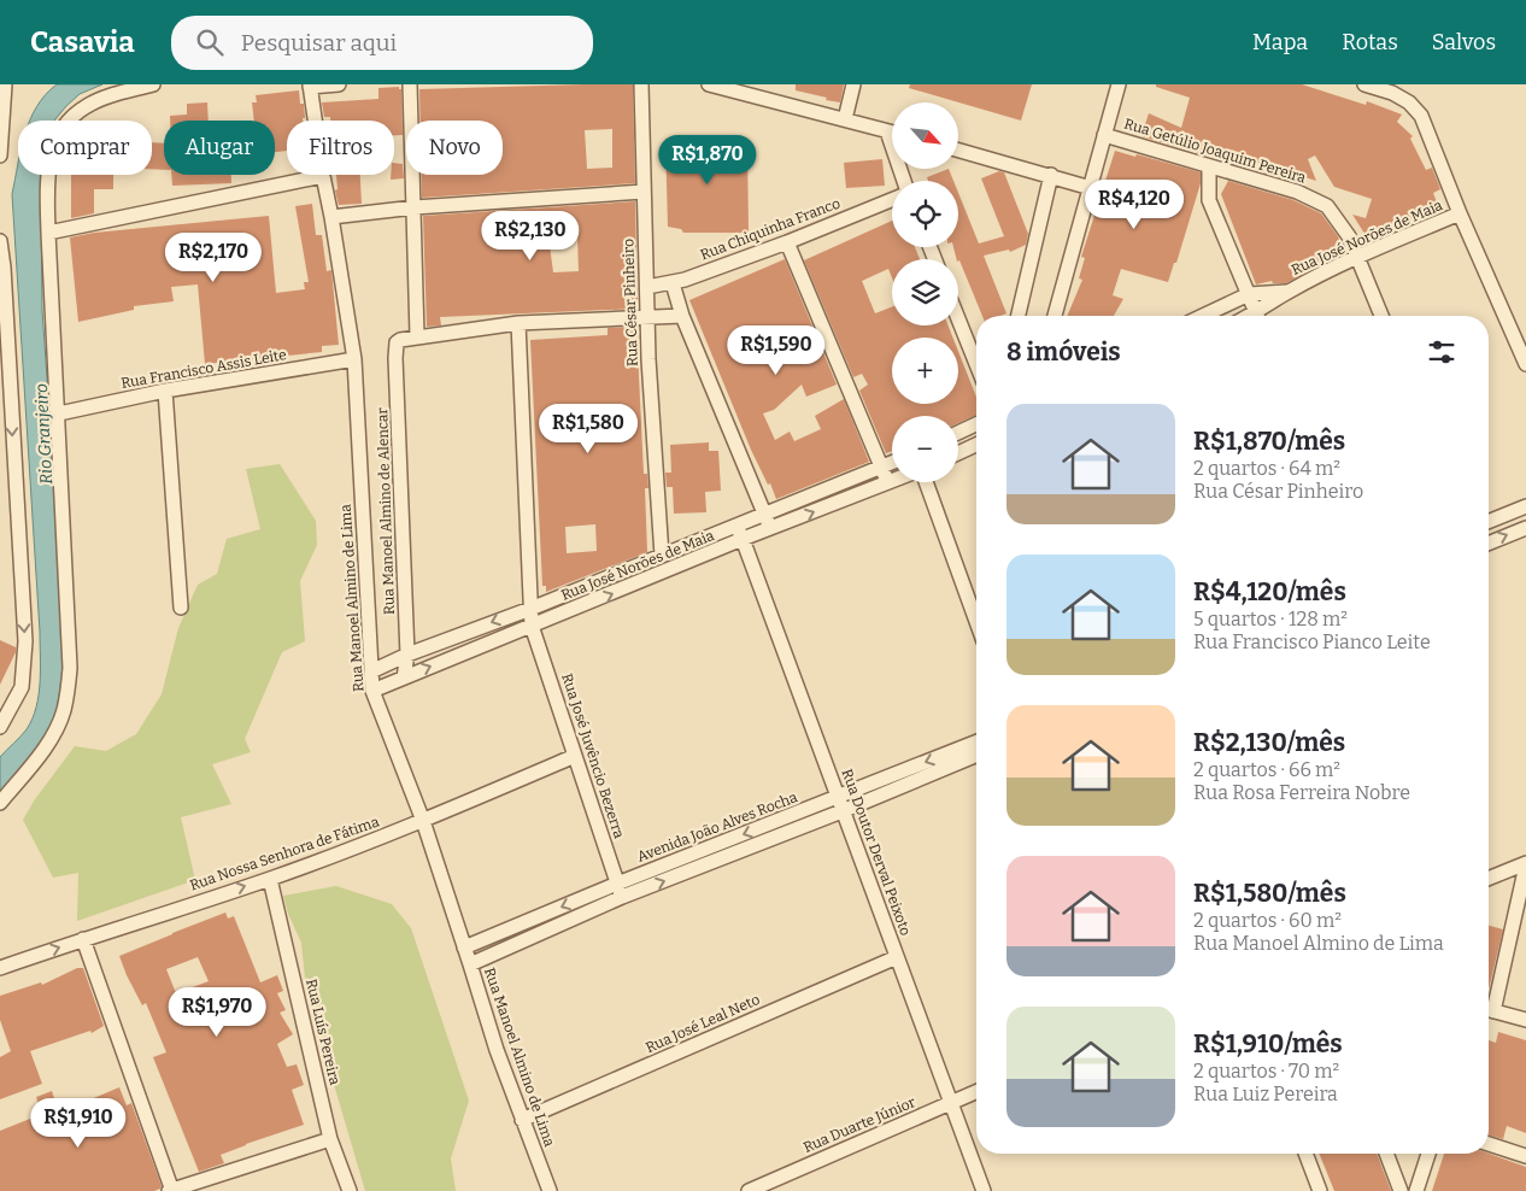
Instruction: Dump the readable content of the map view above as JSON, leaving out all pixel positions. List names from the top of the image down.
{
  "streets": {
    "street": [
      "Rua Getúlio Joaquim Pereira",
      "Rua Chiquinha Franco",
      "Rua José Norões de Maia",
      "Rua César Pinheiro",
      "Rua Francisco Assis Leite",
      "Rua Manoel Almino de Alencar",
      "Rua Manoel Almino de Lima",
      "Rua José Juvêncio Bezerra",
      "Avenida João Alves Rocha",
      "Rua Doutor Derval Peixoto",
      "Rua Nossa Senhora de Fátima",
      "Rua José Leal Neto",
      "Rua Luís Pereira",
      "Rua Duarte Júnior"
    ]
  },
  "crossings": [
    ["Rua Getúlio Joaquim Pereira", "Rua José Norões de Maia"],
    ["Rua Chiquinha Franco", "Rua César Pinheiro"],
    ["Rua José Norões de Maia", "Rua César Pinheiro"],
    ["Rua José Norões de Maia", "Rua Manoel Almino de Alencar"],
    ["Rua José Norões de Maia", "Rua Manoel Almino de Lima"],
    ["Rua José Norões de Maia", "Rua José Juvêncio Bezerra"],
    ["Rua José Norões de Maia", "Rua Doutor Derval Peixoto"],
    ["Rua Francisco Assis Leite", "Rua Manoel Almino de Lima"],
    ["Rua Manoel Almino de Lima", "Avenida João Alves Rocha"],
    ["Rua Manoel Almino de Lima", "Rua Nossa Senhora de Fátima"],
    ["Rua Manoel Almino de Lima", "Rua José Leal Neto"],
    ["Rua José Juvêncio Bezerra", "Avenida João Alves Rocha"],
    ["Rua José Juvêncio Bezerra", "Rua Nossa Senhora de Fátima"],
    ["Avenida João Alves Rocha", "Rua Doutor Derval Peixoto"],
    ["Rua Doutor Derval Peixoto", "Rua José Leal Neto"],
    ["Rua Doutor Derval Peixoto", "Rua Duarte Júnior"],
    ["Rua Nossa Senhora de Fátima", "Rua Luís Pereira"]
  ],
  "one_way": ["Rua Nossa Senhora de Fátima"],
  "water": ["Rio Granjeiro"],
  "north": "bottom right",
  "page": {
    "header": "Casavia",
    "search": "Pesquisar aqui",
    "nav": ["Mapa", "Rotas", "Salvos"],
    "map_buttons": ["+", "−"],
    "chip": [
      "Comprar",
      "Alugar",
      "Filtros",
      "Novo"
    ],
    "price": [
      "R$1,870",
      "R$4,120",
      "R$2,130",
      "R$2,170",
      "R$1,590",
      "R$1,580",
      "R$1,970",
      "R$1,910"
    ],
    "heading": "8 imóveis",
    "list": [
      {
        "name": "R$1,870/mês",
        "note": "2 quartos · 64 m² · Rua César Pinheiro"
      },
      {
        "name": "R$4,120/mês",
        "note": "5 quartos · 128 m² · Rua Francisco Pianco Leite"
      },
      {
        "name": "R$2,130/mês",
        "note": "2 quartos · 66 m² · Rua Rosa Ferreira Nobre"
      },
      {
        "name": "R$1,580/mês",
        "note": "2 quartos · 60 m² · Rua Manoel Almino de Lima"
      },
      {
        "name": "R$1,910/mês",
        "note": "2 quartos · 70 m² · Rua Luiz Pereira"
      }
    ]
  }
}
